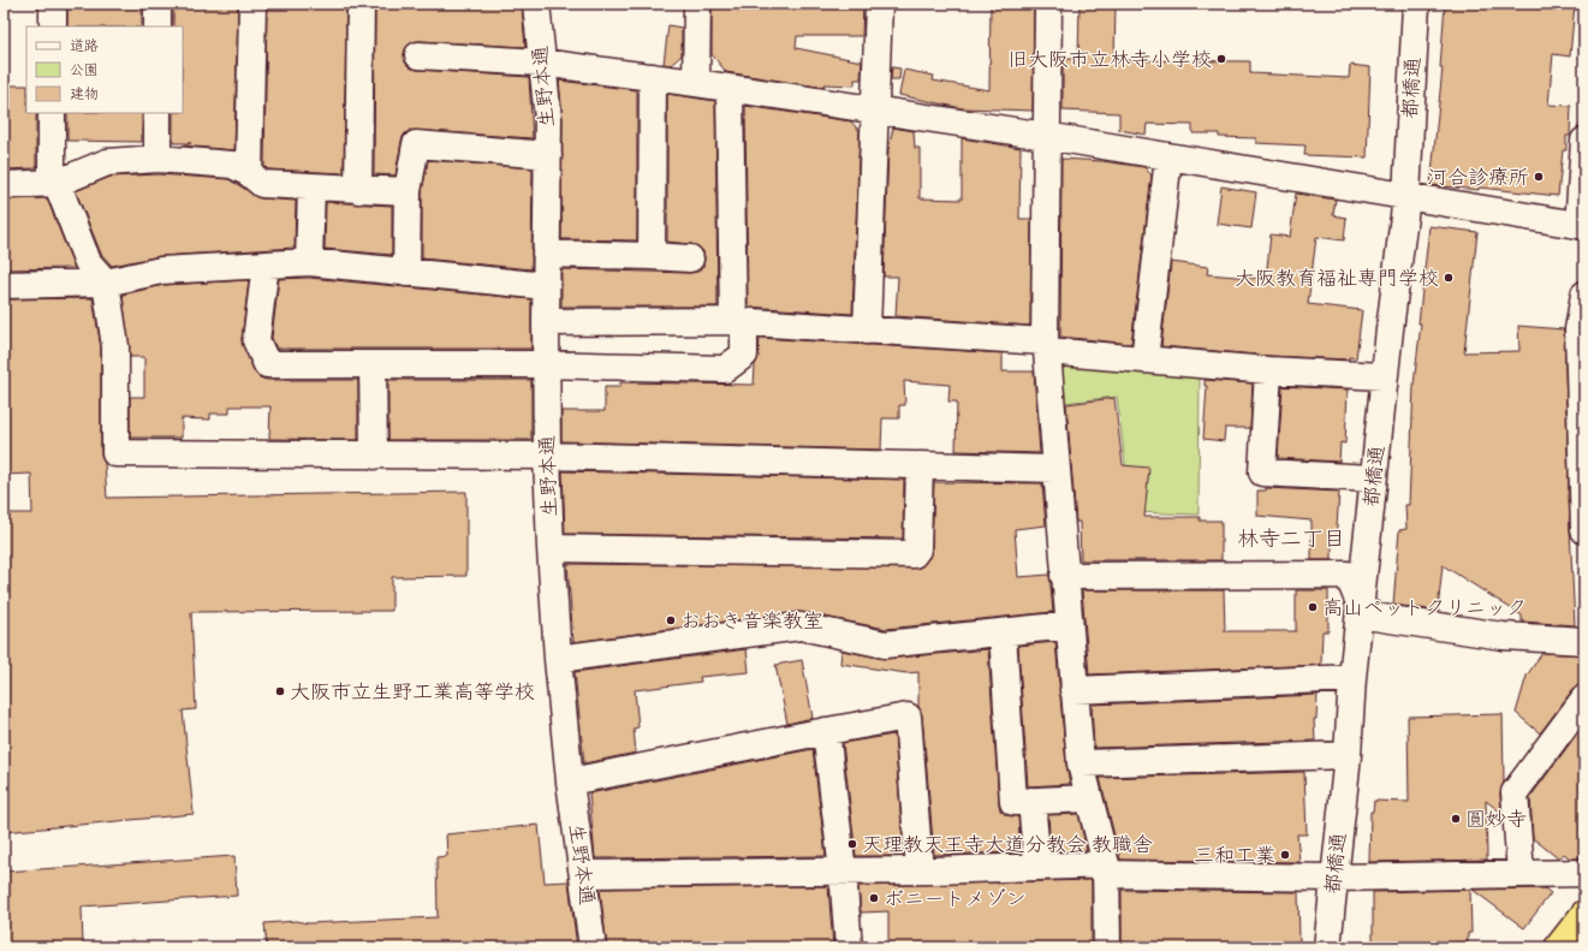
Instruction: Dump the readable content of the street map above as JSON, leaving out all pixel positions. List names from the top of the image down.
{
  "streets": {
    "street": ["生野本通", "都橋通"]
  },
  "districts": ["林寺二丁目"],
  "places": [
    "旧大阪市立林寺小学校",
    "河合診療所",
    "大阪教育福祉専門学校",
    "高山ペットクリニック",
    "おおき音楽教室",
    "大阪市立生野工業高等学校",
    "圓妙寺",
    "天理教天王寺大道分教会 教職舎",
    "三和工業",
    "ボニートメゾン"
  ],
  "legend": ["道路", "公園", "建物"]
}
